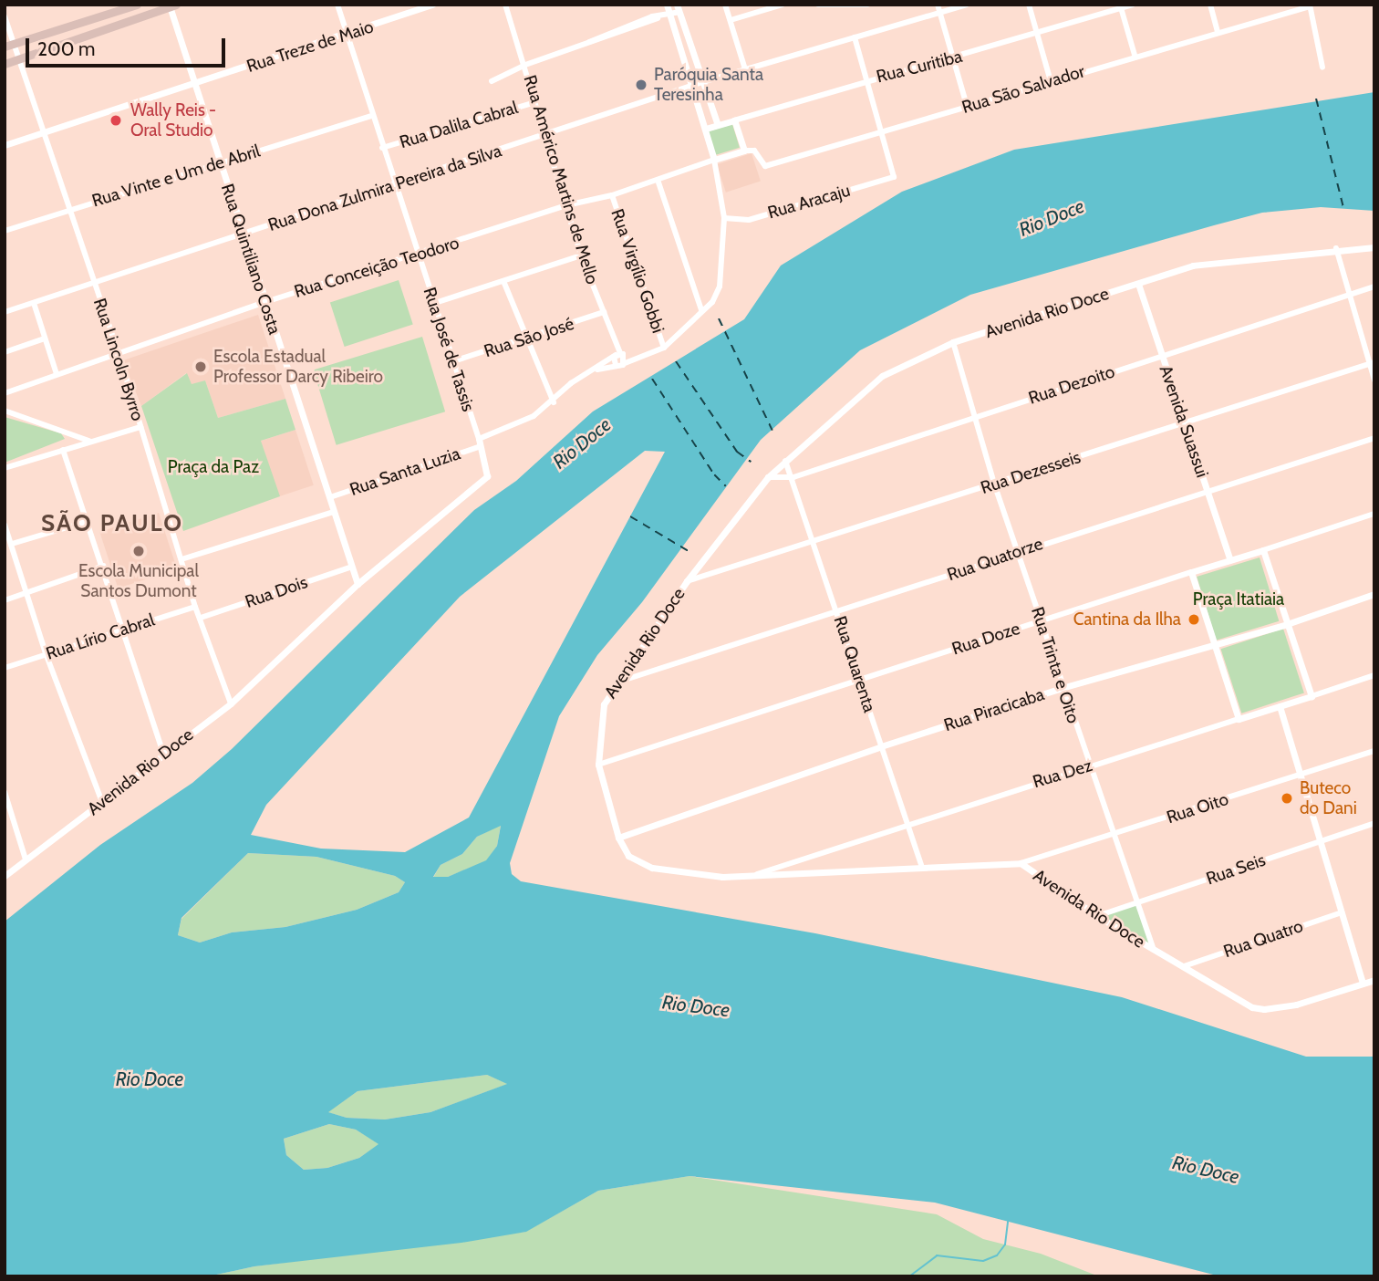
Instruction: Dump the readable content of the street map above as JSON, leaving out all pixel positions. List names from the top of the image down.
{
  "streets": {
    "street": [
      "Rua Treze de Maio",
      "Rua Curitiba",
      "Rua São Salvador",
      "Rua Dalila Cabral",
      "Rua Vinte e Um de Abril",
      "Rua Américo Martins de Mello",
      "Rua Dona Zulmira Pereira da Silva",
      "Rua Aracaju",
      "Rua Quintiliano Costa",
      "Rua Conceição Teodoro",
      "Rua Virgílio Gobbi",
      "Avenida Rio Doce",
      "Rua São José",
      "Rua José de Tassis",
      "Rua Lincoln Byrro",
      "Rua Dezoito",
      "Avenida Suassui",
      "Rua Santa Luzia",
      "Rua Dezesseis",
      "Rua Quatorze",
      "Rua Dois",
      "Rua Lírio Cabral",
      "Rua Doze",
      "Rua Quarenta",
      "Rua Trinta e Oito",
      "Rua Piracicaba",
      "Rua Dez",
      "Rua Oito",
      "Rua Seis",
      "Rua Quatro"
    ]
  },
  "crossings": [
    ["Rua Treze de Maio", "Rua Quintiliano Costa"],
    ["Rua Treze de Maio", "Rua José de Tassis"],
    ["Rua Treze de Maio", "Rua Lincoln Byrro"],
    ["Rua São Salvador", "Rua Aracaju"],
    ["Rua Dalila Cabral", "Rua Américo Martins de Mello"],
    ["Rua Dalila Cabral", "Rua José de Tassis"],
    ["Rua Vinte e Um de Abril", "Rua Quintiliano Costa"],
    ["Rua Vinte e Um de Abril", "Rua José de Tassis"],
    ["Rua Vinte e Um de Abril", "Rua Lincoln Byrro"],
    ["Rua Américo Martins de Mello", "Rua Dona Zulmira Pereira da Silva"],
    ["Rua Américo Martins de Mello", "Rua Conceição Teodoro"],
    ["Rua Américo Martins de Mello", "Rua São José"],
    ["Rua Dona Zulmira Pereira da Silva", "Rua Quintiliano Costa"],
    ["Rua Dona Zulmira Pereira da Silva", "Rua José de Tassis"],
    ["Rua Dona Zulmira Pereira da Silva", "Rua Lincoln Byrro"],
    ["Rua Quintiliano Costa", "Rua Conceição Teodoro"],
    ["Rua Quintiliano Costa", "Avenida Rio Doce"],
    ["Rua Quintiliano Costa", "Rua Santa Luzia"],
    ["Rua Quintiliano Costa", "Rua Dois"],
    ["Rua Conceição Teodoro", "Rua Virgílio Gobbi"],
    ["Rua Conceição Teodoro", "Rua José de Tassis"],
    ["Rua Conceição Teodoro", "Rua Lincoln Byrro"],
    ["Avenida Rio Doce", "Rua José de Tassis"],
    ["Avenida Rio Doce", "Rua Lincoln Byrro"],
    ["Avenida Rio Doce", "Rua Dezoito"],
    ["Avenida Rio Doce", "Avenida Suassui"],
    ["Avenida Rio Doce", "Rua Santa Luzia"],
    ["Avenida Rio Doce", "Rua Dezesseis"],
    ["Avenida Rio Doce", "Rua Quatorze"],
    ["Avenida Rio Doce", "Rua Doze"],
    ["Avenida Rio Doce", "Rua Quarenta"],
    ["Avenida Rio Doce", "Rua Trinta e Oito"],
    ["Avenida Rio Doce", "Rua Piracicaba"],
    ["Avenida Rio Doce", "Rua Dez"],
    ["Avenida Rio Doce", "Rua Oito"],
    ["Avenida Rio Doce", "Rua Seis"],
    ["Avenida Rio Doce", "Rua Quatro"],
    ["Rua São José", "Rua José de Tassis"],
    ["Rua José de Tassis", "Rua Santa Luzia"],
    ["Rua Lincoln Byrro", "Rua Dois"],
    ["Rua Lincoln Byrro", "Rua Lírio Cabral"],
    ["Rua Dezoito", "Avenida Suassui"],
    ["Rua Dezoito", "Rua Quarenta"],
    ["Rua Dezoito", "Rua Trinta e Oito"],
    ["Avenida Suassui", "Rua Dezesseis"],
    ["Avenida Suassui", "Rua Quatorze"],
    ["Avenida Suassui", "Rua Doze"],
    ["Rua Dezesseis", "Rua Quarenta"],
    ["Rua Dezesseis", "Rua Trinta e Oito"],
    ["Rua Quatorze", "Rua Quarenta"],
    ["Rua Quatorze", "Rua Trinta e Oito"],
    ["Rua Doze", "Rua Quarenta"],
    ["Rua Doze", "Rua Trinta e Oito"],
    ["Rua Quarenta", "Rua Piracicaba"],
    ["Rua Quarenta", "Rua Dez"],
    ["Rua Trinta e Oito", "Rua Piracicaba"],
    ["Rua Trinta e Oito", "Rua Dez"],
    ["Rua Trinta e Oito", "Rua Oito"],
    ["Rua Trinta e Oito", "Rua Seis"]
  ],
  "districts": ["SÃO PAULO"],
  "water": ["Rio Doce"],
  "parks": ["Praça da Paz", "Praça Itatiaia"],
  "places": [
    "Paróquia Santa Teresinha",
    "Wally Reis - Oral Studio",
    "Escola Estadual Professor Darcy Ribeiro",
    "Escola Municipal Santos Dumont",
    "Cantina da Ilha",
    "Buteco do Dani"
  ],
  "scale_bar": "200 m"
}
